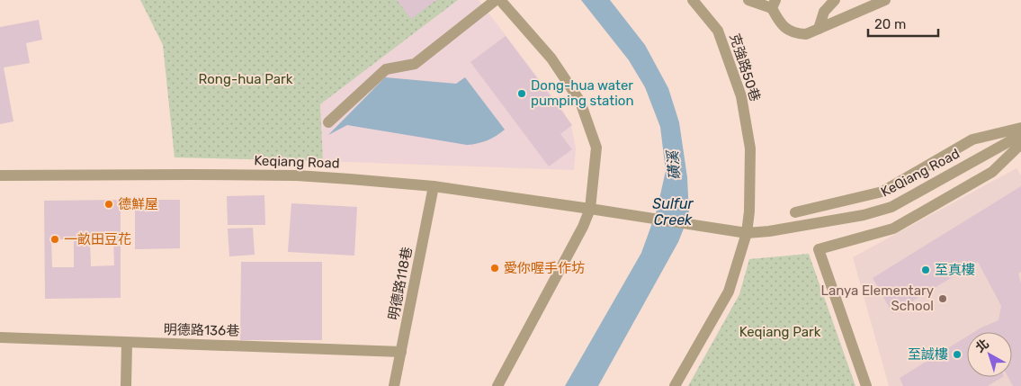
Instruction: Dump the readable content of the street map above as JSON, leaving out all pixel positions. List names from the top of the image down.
{
  "streets": {
    "street": [
      "克強路50巷",
      "Keqiang Road",
      "KeQiang Road",
      "明德路118巷",
      "明德路136巷"
    ]
  },
  "crossings": [
    ["克強路50巷", "KeQiang Road"],
    ["Keqiang Road", "KeQiang Road"],
    ["Keqiang Road", "明德路118巷"],
    ["明德路118巷", "明德路136巷"]
  ],
  "water": ["磺溪", "Sulfur Creek"],
  "parks": ["Rong-hua Park", "Keqiang Park"],
  "places": [
    "Dong-hua water pumping station",
    "德鮮屋",
    "一畝田豆花",
    "愛你喔手作坊",
    "至真樓",
    "Lanya Elementary School",
    "至誠樓"
  ],
  "scale_bar": "20 m",
  "north": "top left"
}
